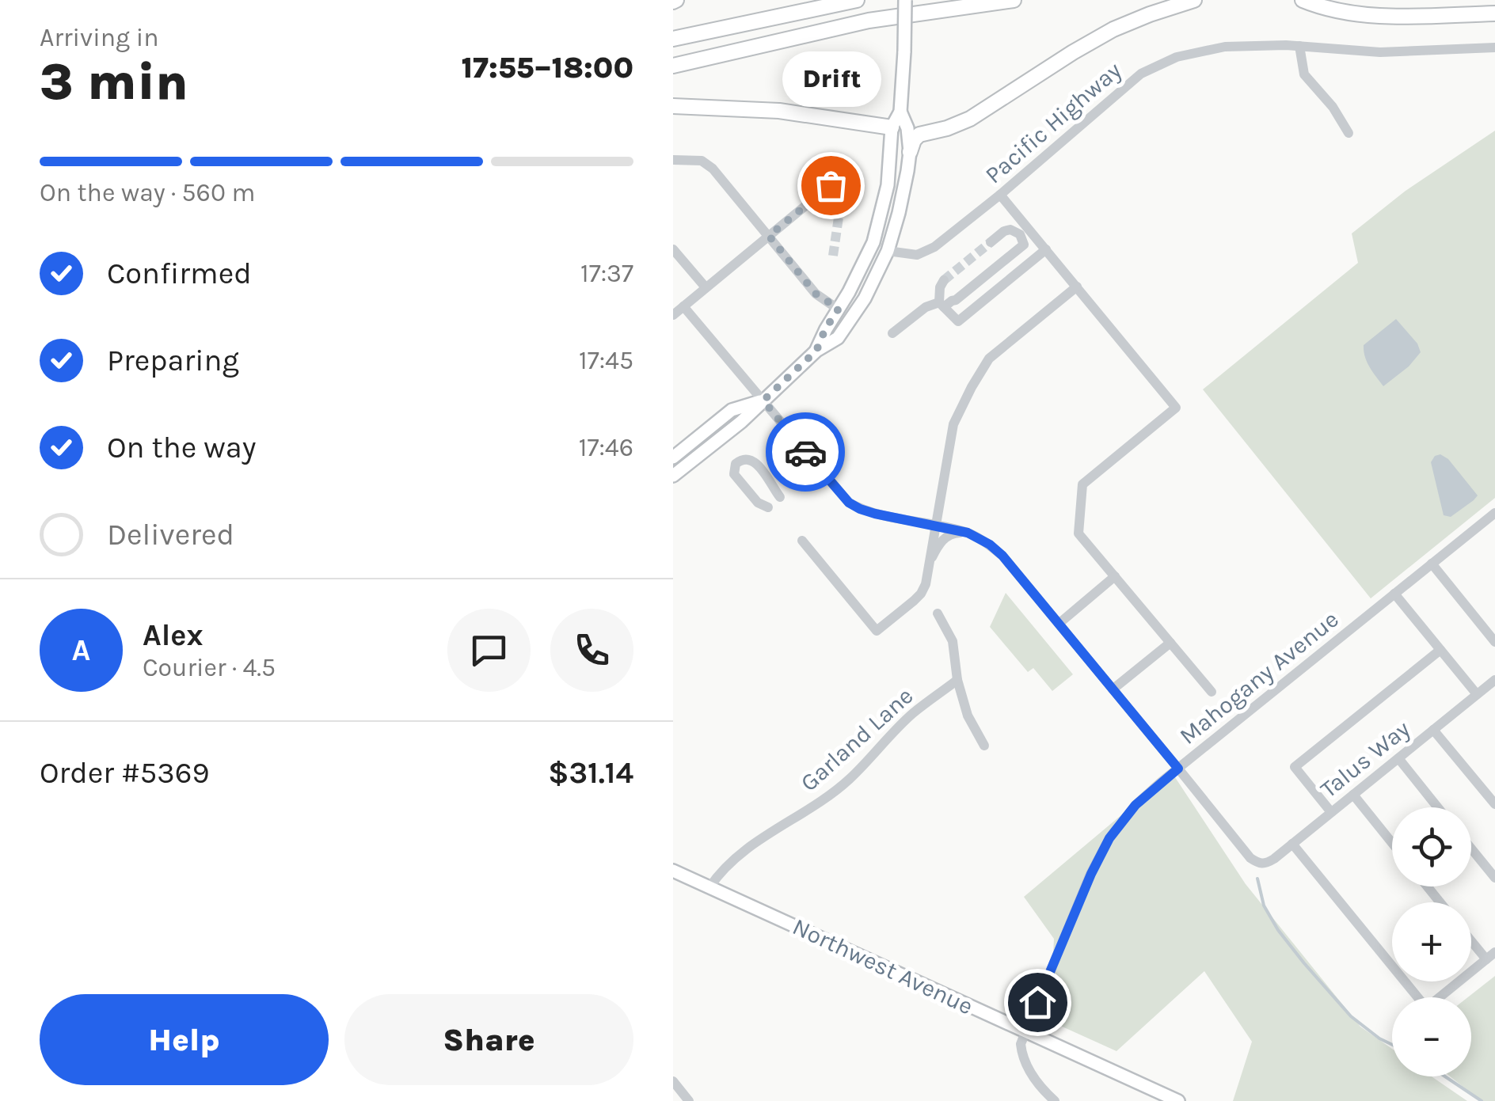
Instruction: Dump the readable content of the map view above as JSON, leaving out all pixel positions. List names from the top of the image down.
{
  "streets": {
    "main road": ["Northwest Avenue"],
    "street": [
      "Pacific Highway",
      "Mahogany Avenue",
      "Garland Lane",
      "Talus Way"
    ]
  },
  "crossings": [
    ["Mahogany Avenue", "Talus Way"],
    ["Mahogany Avenue", "Northwest Avenue"],
    ["Garland Lane", "Northwest Avenue"]
  ],
  "places": ["Drift"],
  "page": {
    "heading": ["3 min", "Arriving in", "17:55–18:00"],
    "panel": [
      "Alex",
      "Courier · 4.5",
      "Order #5369",
      "$31.14"
    ],
    "bubble": "Drift",
    "bar": "On the way · 560 m",
    "list": [
      ["Confirmed", "17:37"],
      ["Preparing", "17:45"],
      ["On the way", "17:46"],
      "Delivered"
    ],
    "round": "A",
    "map_buttons": ["+", "−"],
    "buttons": ["Help", "Share"]
  }
}
